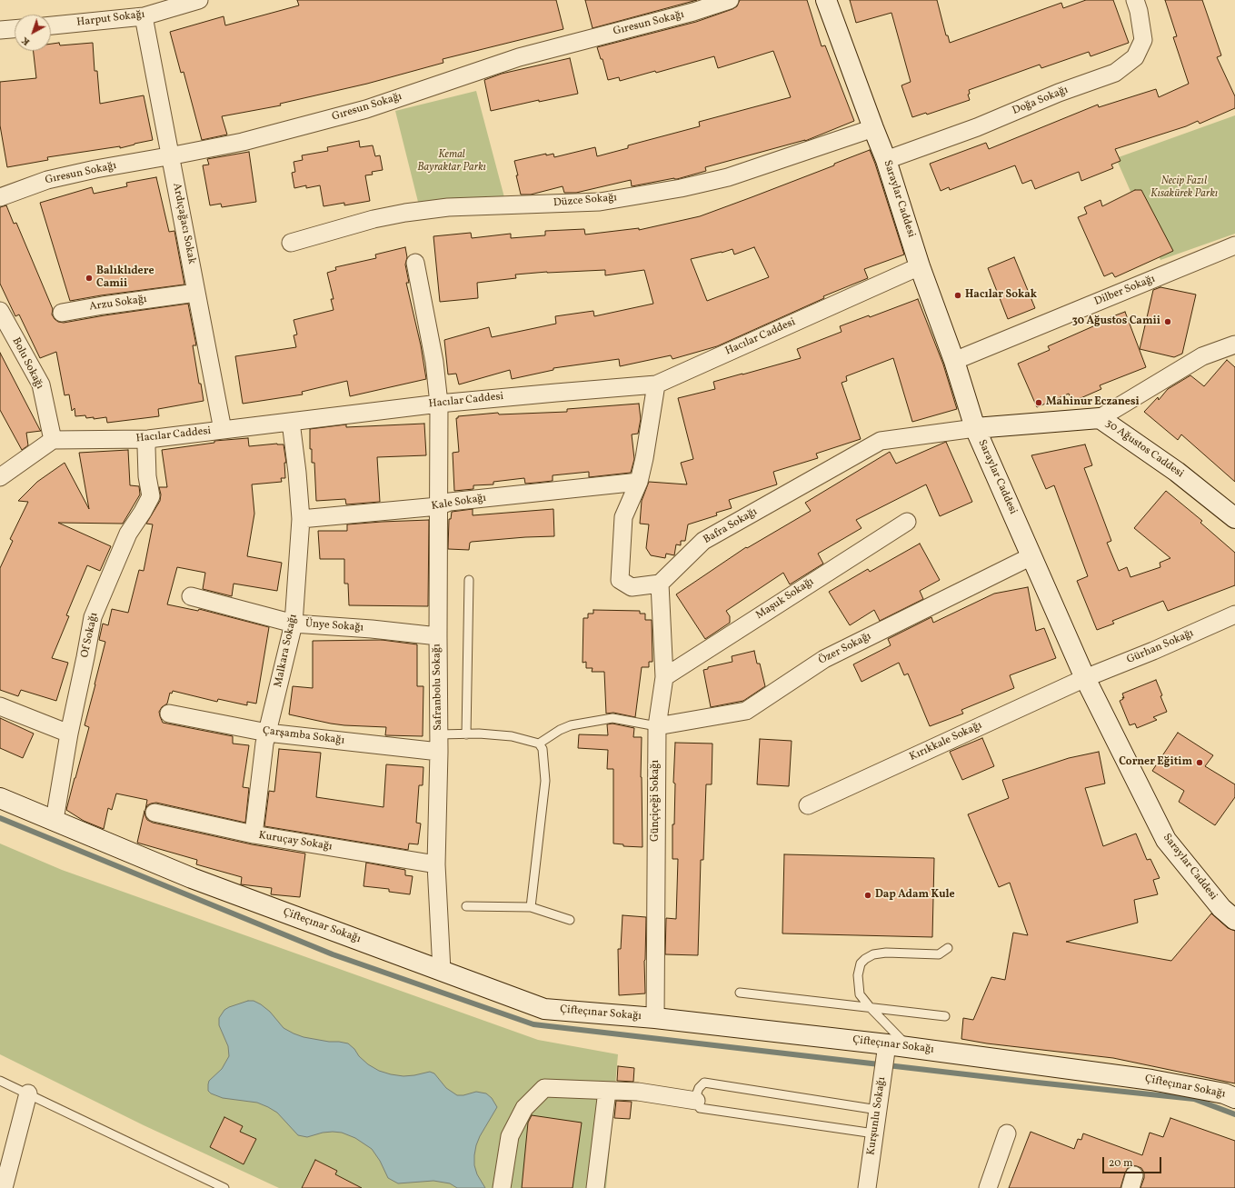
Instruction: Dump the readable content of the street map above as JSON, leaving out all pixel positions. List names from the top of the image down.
{
  "streets": {
    "street": [
      "Harput Sokağı",
      "Gıresun Sokağı",
      "Doğa Sokağı",
      "Saraylar Caddesi",
      "Düzce Sokağı",
      "Ardıçağacı Sokak",
      "Dilber Sokağı",
      "Arzu Sokağı",
      "Hacılar Caddesi",
      "Bolu Sokağı",
      "30 Ağustos Caddesi",
      "Kale Sokağı",
      "Bafra Sokağı",
      "Maşuk Sokağı",
      "Ünye Sokağı",
      "Of Sokağı",
      "Gürhan Sokağı",
      "Özer Sokağı",
      "Malkara Sokağı",
      "Safranbolu Sokağı",
      "Çarşamba Sokağı",
      "Kırıkkale Sokağı",
      "Günçiçeği Sokağı",
      "Kuruçay Sokağı",
      "Çifteçınar Sokağı",
      "Kurşunlu Sokağı"
    ]
  },
  "crossings": [
    ["Harput Sokağı", "Ardıçağacı Sokak"],
    ["Gıresun Sokağı", "Ardıçağacı Sokak"],
    ["Doğa Sokağı", "Saraylar Caddesi"],
    ["Saraylar Caddesi", "Düzce Sokağı"],
    ["Saraylar Caddesi", "Dilber Sokağı"],
    ["Saraylar Caddesi", "Hacılar Caddesi"],
    ["Saraylar Caddesi", "30 Ağustos Caddesi"],
    ["Saraylar Caddesi", "Bafra Sokağı"],
    ["Saraylar Caddesi", "Gürhan Sokağı"],
    ["Saraylar Caddesi", "Özer Sokağı"],
    ["Saraylar Caddesi", "Kırıkkale Sokağı"],
    ["Ardıçağacı Sokak", "Arzu Sokağı"],
    ["Ardıçağacı Sokak", "Hacılar Caddesi"],
    ["Hacılar Caddesi", "Bolu Sokağı"],
    ["Hacılar Caddesi", "Of Sokağı"],
    ["Hacılar Caddesi", "Malkara Sokağı"],
    ["Hacılar Caddesi", "Safranbolu Sokağı"],
    ["30 Ağustos Caddesi", "Bafra Sokağı"],
    ["Kale Sokağı", "Malkara Sokağı"],
    ["Kale Sokağı", "Safranbolu Sokağı"],
    ["Bafra Sokağı", "Günçiçeği Sokağı"],
    ["Maşuk Sokağı", "Günçiçeği Sokağı"],
    ["Ünye Sokağı", "Malkara Sokağı"],
    ["Ünye Sokağı", "Safranbolu Sokağı"],
    ["Of Sokağı", "Çifteçınar Sokağı"],
    ["Gürhan Sokağı", "Kırıkkale Sokağı"],
    ["Özer Sokağı", "Günçiçeği Sokağı"],
    ["Malkara Sokağı", "Çarşamba Sokağı"],
    ["Malkara Sokağı", "Kuruçay Sokağı"],
    ["Safranbolu Sokağı", "Çarşamba Sokağı"],
    ["Safranbolu Sokağı", "Kuruçay Sokağı"],
    ["Safranbolu Sokağı", "Çifteçınar Sokağı"],
    ["Günçiçeği Sokağı", "Çifteçınar Sokağı"],
    ["Çifteçınar Sokağı", "Kurşunlu Sokağı"]
  ],
  "parks": ["Kemal Bayraktar Parkı", "Necip Fazıl Kısakürek Parkı"],
  "places": [
    "Balıklıdere Camii",
    "Hacılar Sokak",
    "30 Ağustos Camii",
    "Mahinur Eczanesi",
    "Corner Eğitim",
    "Dap Adam Kule"
  ],
  "scale_bar": "20 m",
  "north": "bottom left"
}
